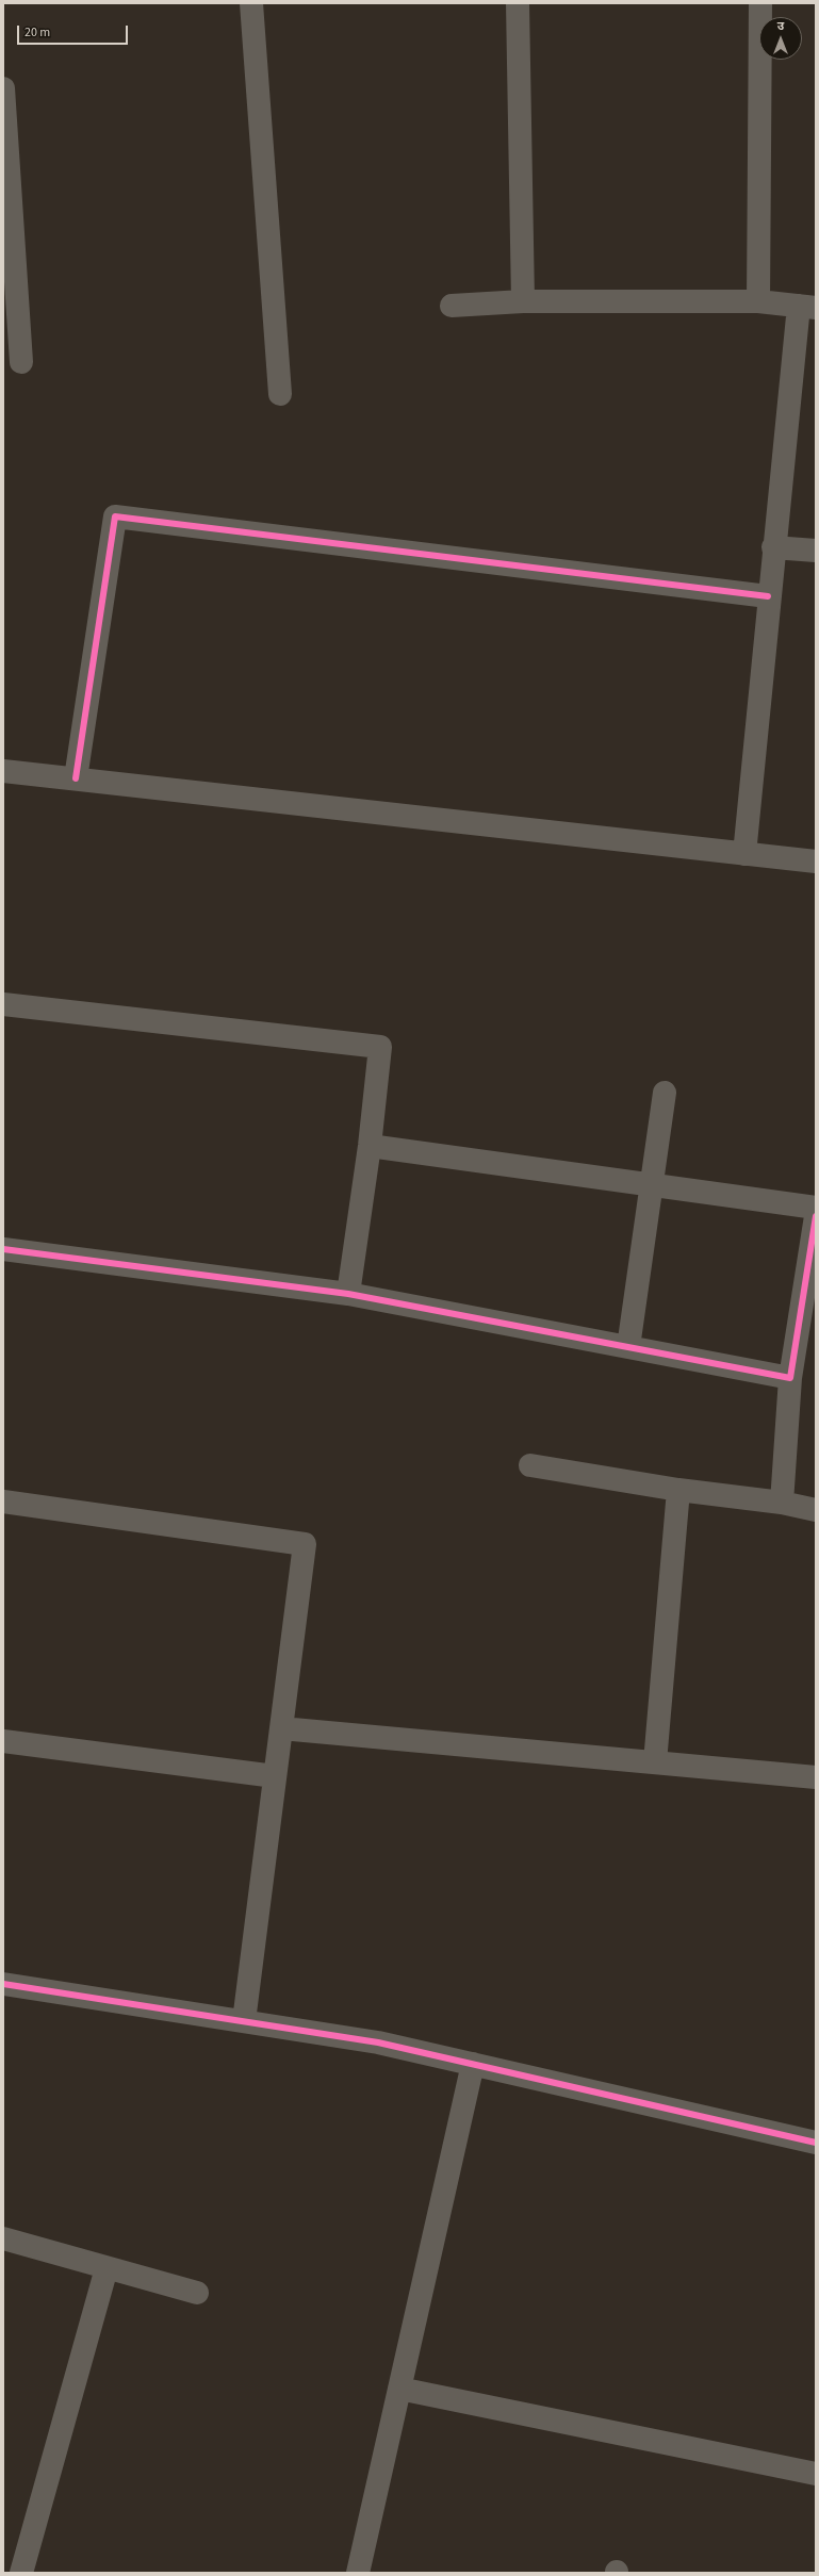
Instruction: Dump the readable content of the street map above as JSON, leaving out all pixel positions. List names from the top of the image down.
{
  "scale_bar": "20 m",
  "north": "top"
}
